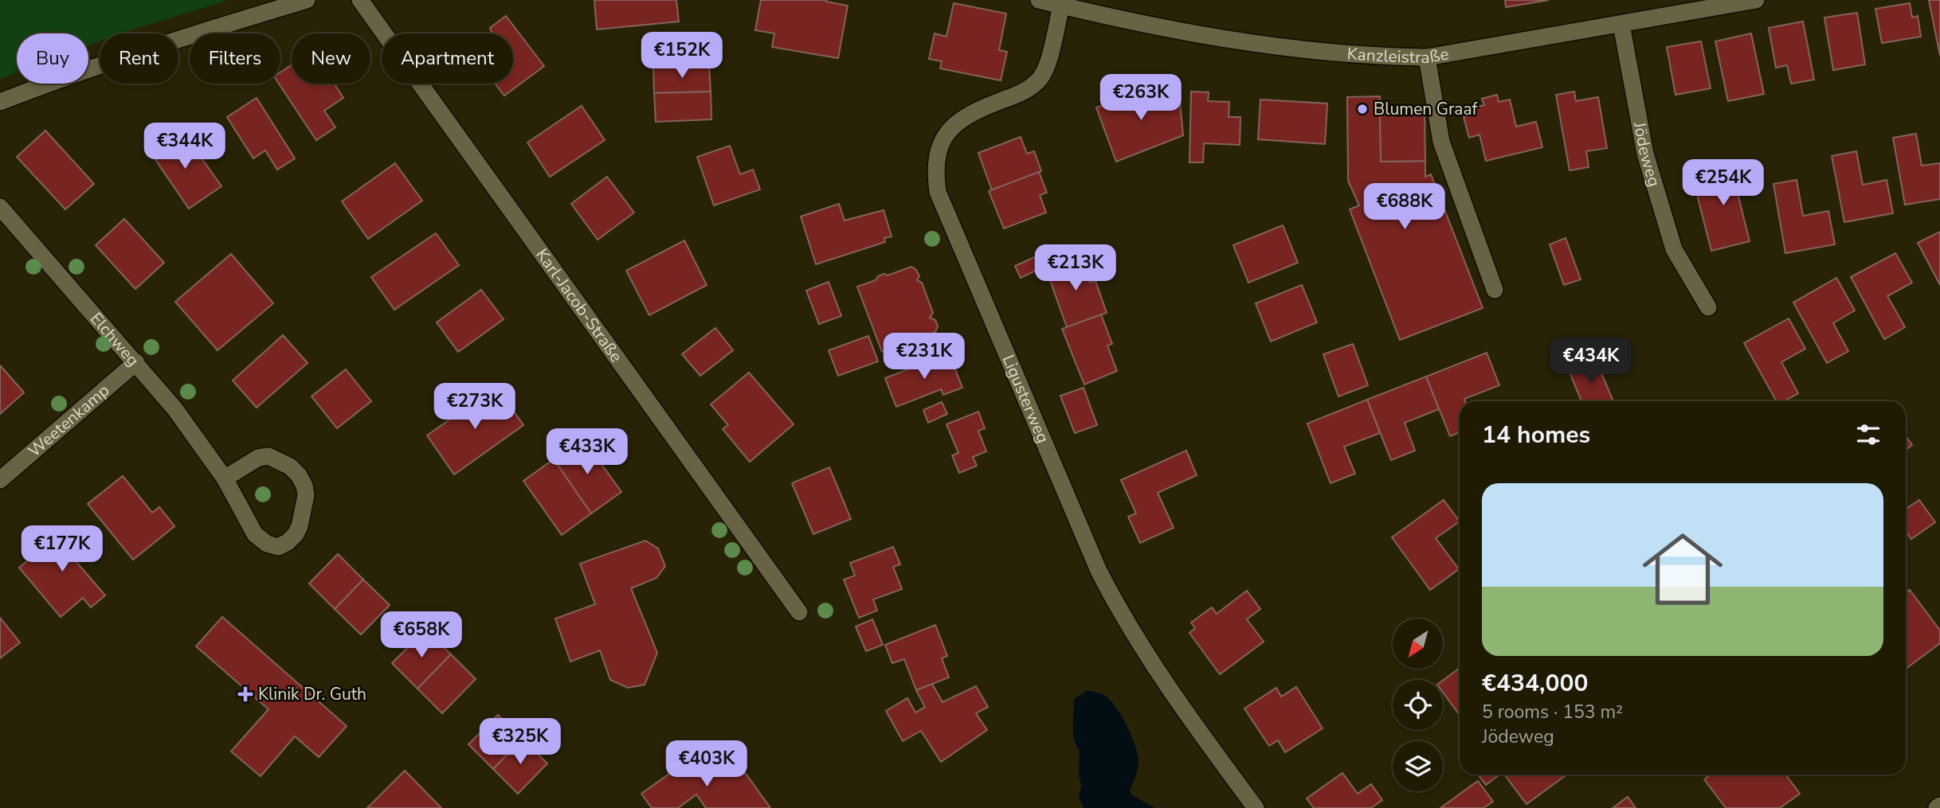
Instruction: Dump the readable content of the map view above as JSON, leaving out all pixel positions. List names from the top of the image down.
{
  "streets": {
    "street": [
      "Kanzleistraße",
      "Jödeweg",
      "Karl-Jacob-Straße",
      "Elchweg",
      "Ligusterweg",
      "Weetenkamp"
    ]
  },
  "crossings": [
    ["Kanzleistraße", "Jödeweg"],
    ["Kanzleistraße", "Ligusterweg"],
    ["Elchweg", "Weetenkamp"]
  ],
  "places": {
    "other": ["Blumen Graaf"],
    "health": ["Klinik Dr. Guth"]
  },
  "north": "bottom left",
  "page": {
    "price": [
      "€152K",
      "€263K",
      "€344K",
      "€254K",
      "€688K",
      "€213K",
      "€231K",
      "€434K",
      "€273K",
      "€433K",
      "€177K",
      "€658K",
      "€325K",
      "€403K"
    ],
    "chip": [
      "Buy",
      "Rent",
      "Filters",
      "New",
      "Apartment"
    ],
    "heading": "14 homes",
    "list": [
      {
        "name": "€434,000",
        "note": "5 rooms · 153 m² · Jödeweg"
      }
    ]
  }
}
